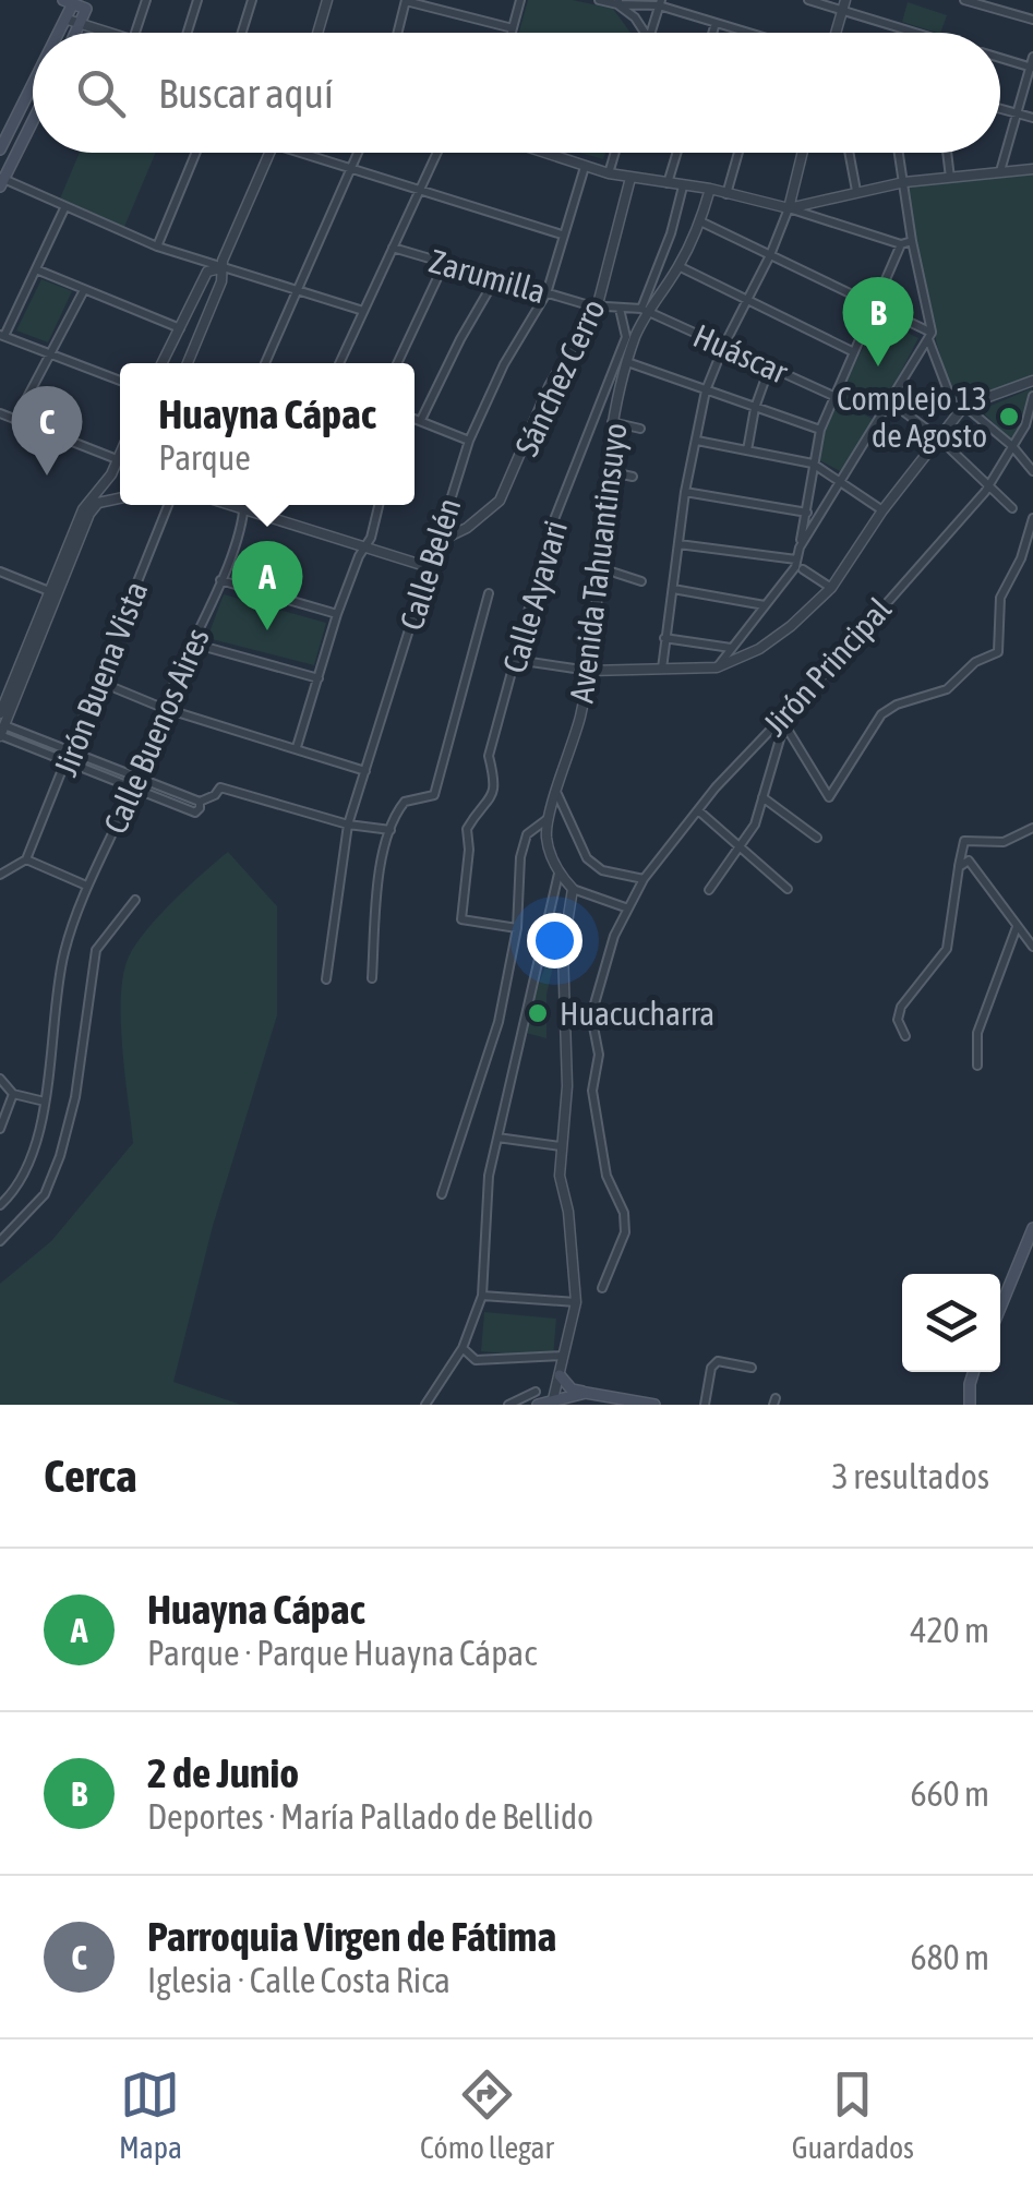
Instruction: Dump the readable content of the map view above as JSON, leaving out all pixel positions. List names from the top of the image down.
{
  "streets": {
    "street": [
      "Zarumilla",
      "Huáscar",
      "Sánchez Cerro",
      "Avenida Tahuantinsuyo",
      "Calle Belén",
      "Calle Ayavari",
      "Jirón Principal",
      "Jirón Buena Vista",
      "Calle Buenos Aires"
    ]
  },
  "crossings": [
    ["Zarumilla", "Huáscar"],
    ["Zarumilla", "Sánchez Cerro"],
    ["Zarumilla", "Avenida Tahuantinsuyo"],
    ["Zarumilla", "Calle Belén"],
    ["Huáscar", "Avenida Tahuantinsuyo"],
    ["Sánchez Cerro", "Calle Belén"],
    ["Avenida Tahuantinsuyo", "Calle Ayavari"]
  ],
  "places": ["Complejo 13 de Agosto", "Huacucharra"],
  "page": {
    "search": "Buscar aquí",
    "pins": ["B", "C", "A"],
    "popup": ["Huayna Cápac", "Parque"],
    "heading": ["Cerca", "3 resultados"],
    "list": [
      {
        "mark": "A",
        "name": "Huayna Cápac",
        "note": "Parque · Parque Huayna Cápac",
        "value": "420 m"
      },
      {
        "mark": "B",
        "name": "2 de Junio",
        "note": "Deportes · María Pallado de Bellido",
        "value": "660 m"
      },
      {
        "mark": "C",
        "name": "Parroquia Virgen de Fátima",
        "note": "Iglesia · Calle Costa Rica",
        "value": "680 m"
      }
    ],
    "nav": ["Mapa", "Cómo llegar", "Guardados"]
  }
}
